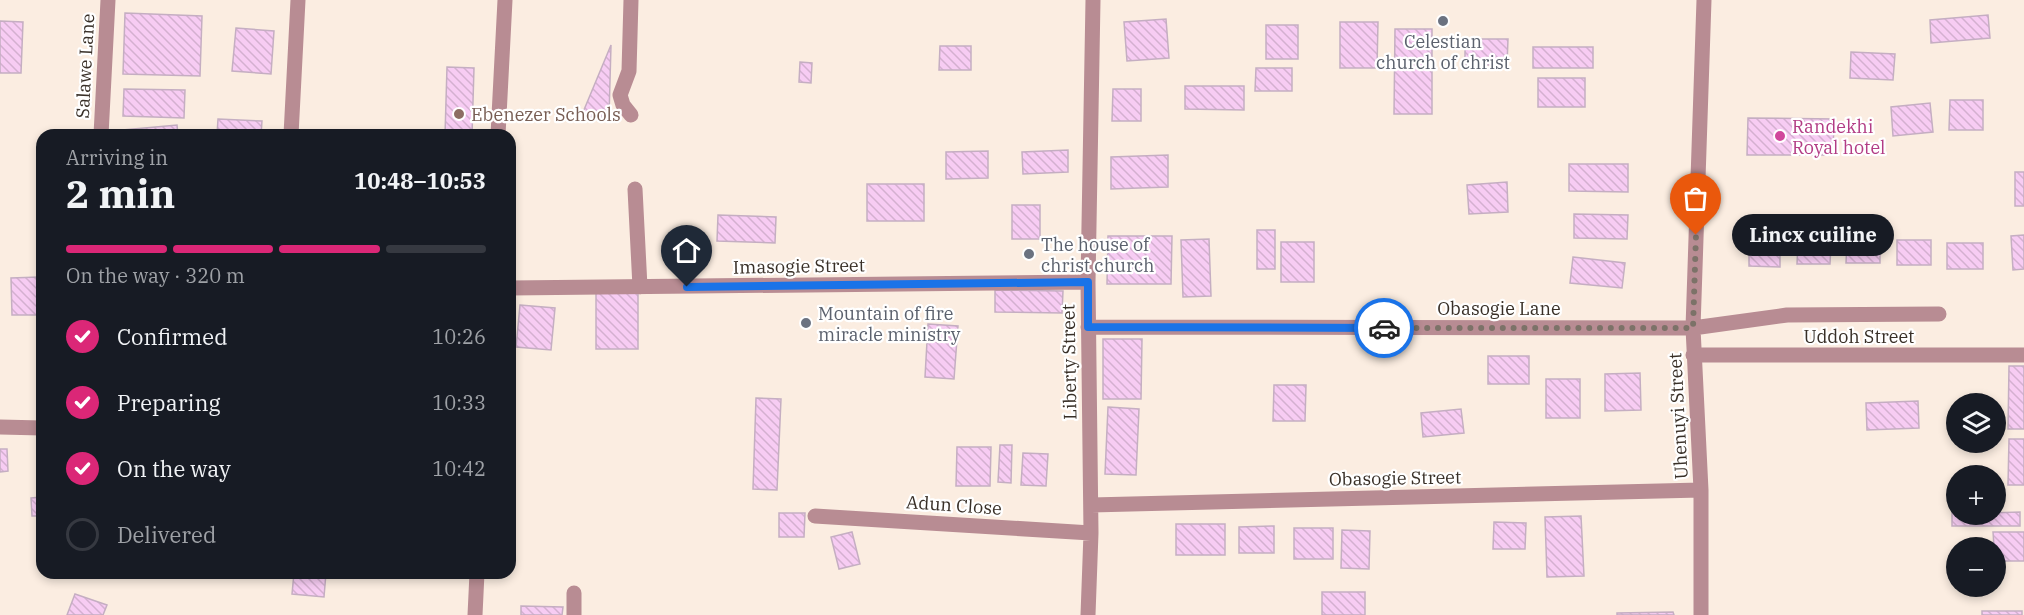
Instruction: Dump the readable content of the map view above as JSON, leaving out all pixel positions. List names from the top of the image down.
{
  "streets": {
    "street": [
      "Salawe Lane",
      "Imasogie Street",
      "Obasogie Lane",
      "Uddoh Street",
      "Liberty Street",
      "Uhenuyi Street",
      "Obasogie Street",
      "Adun Close"
    ]
  },
  "crossings": [
    ["Imasogie Street", "Liberty Street"],
    ["Obasogie Lane", "Liberty Street"],
    ["Obasogie Lane", "Uhenuyi Street"],
    ["Uddoh Street", "Uhenuyi Street"],
    ["Liberty Street", "Obasogie Street"],
    ["Liberty Street", "Adun Close"],
    ["Uhenuyi Street", "Obasogie Street"]
  ],
  "places": [
    "Celestian church of christ",
    "Ebenezer Schools",
    "Randekhi Royal hotel",
    "Lincx cuiline",
    "The house of christ church",
    "Mountain of fire miracle ministry"
  ],
  "page": {
    "heading": ["2 min", "Arriving in", "10:48–10:53"],
    "bubble": "Lincx cuiline",
    "bar": "On the way · 320 m",
    "list": [
      ["Confirmed", "10:26"],
      ["Preparing", "10:33"],
      ["On the way", "10:42"],
      "Delivered"
    ],
    "map_buttons": ["+", "−"]
  }
}
